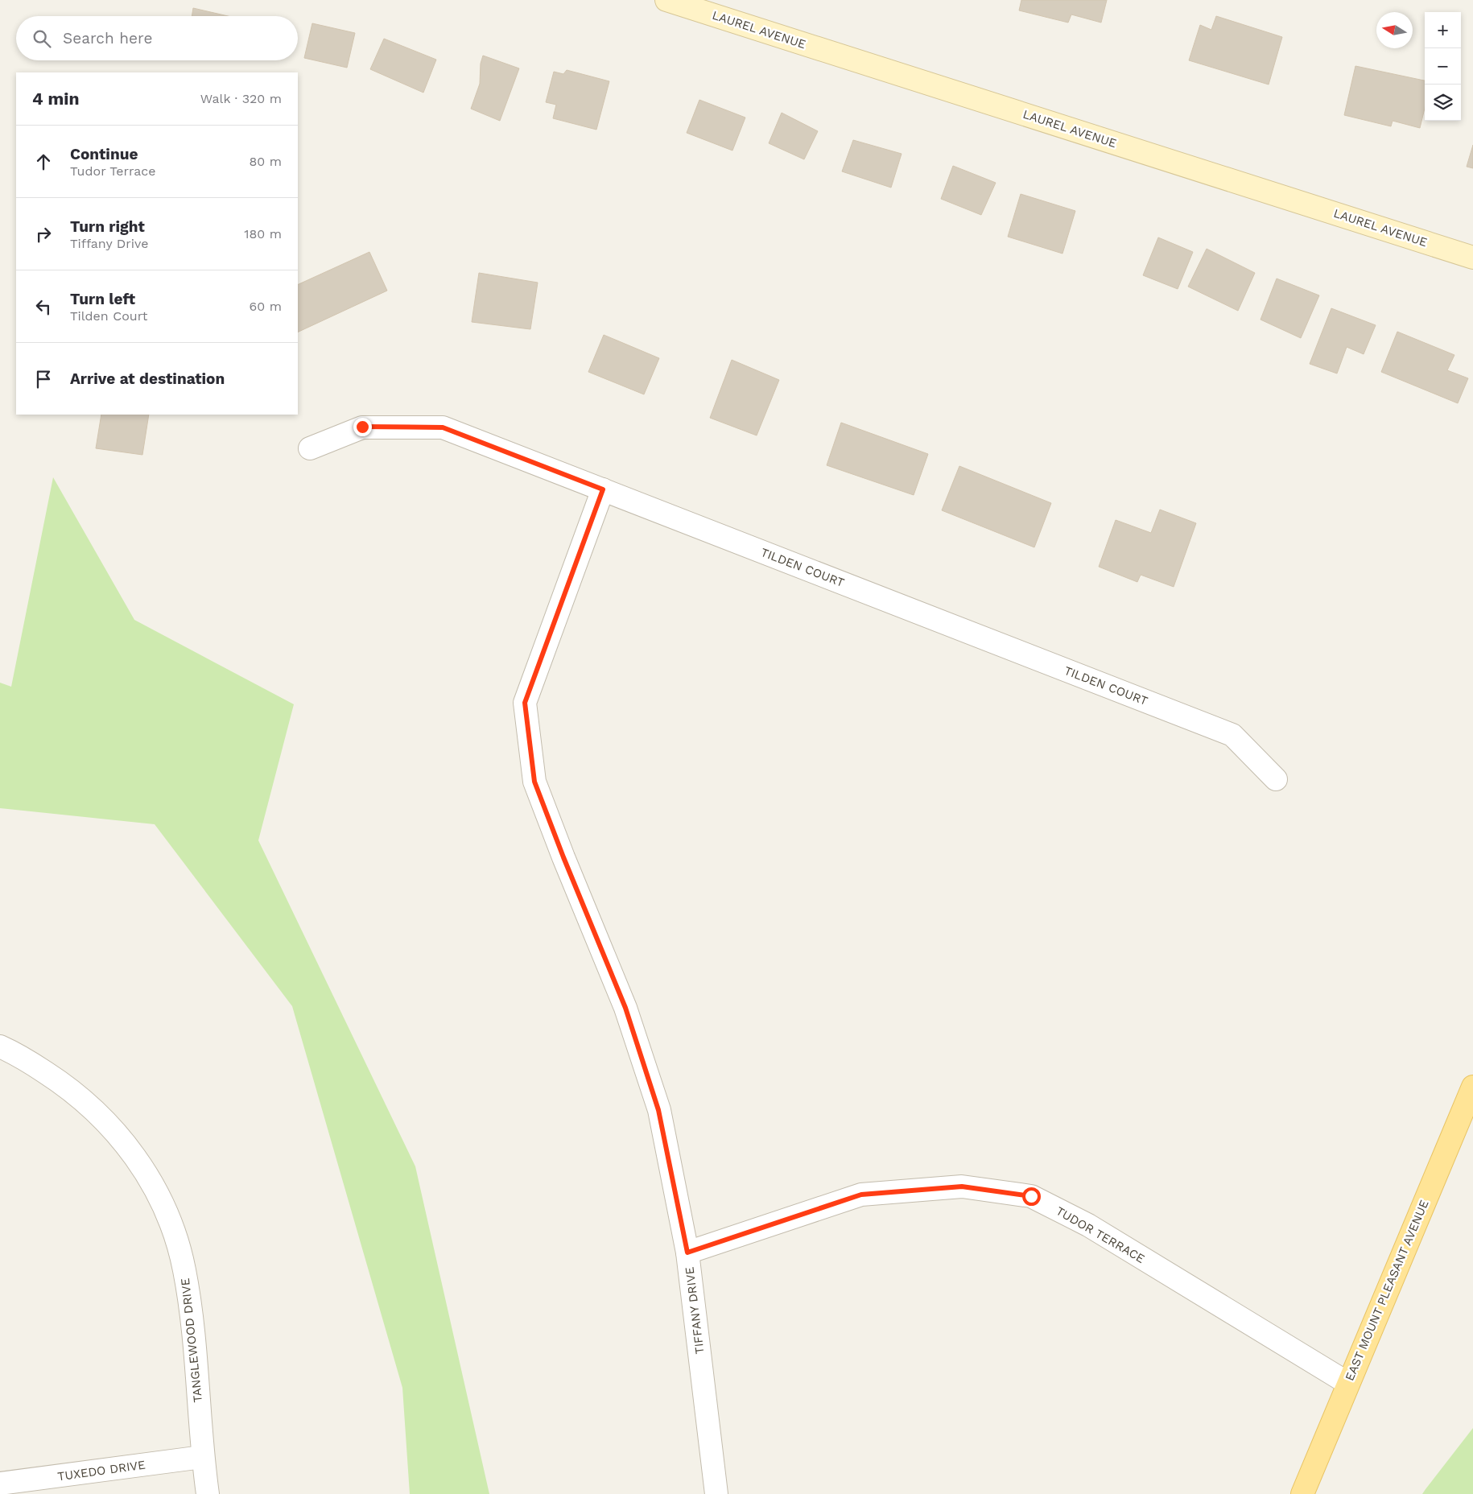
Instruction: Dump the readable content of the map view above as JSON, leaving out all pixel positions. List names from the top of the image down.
{
  "streets": {
    "main road": ["EAST MOUNT PLEASANT AVENUE"],
    "street": [
      "LAUREL AVENUE",
      "TILDEN COURT",
      "TUDOR TERRACE",
      "TIFFANY DRIVE",
      "TANGLEWOOD DRIVE",
      "TUXEDO DRIVE"
    ]
  },
  "crossings": [
    ["TILDEN COURT", "TIFFANY DRIVE"],
    ["TUDOR TERRACE", "EAST MOUNT PLEASANT AVENUE"],
    ["TUDOR TERRACE", "TIFFANY DRIVE"],
    ["TANGLEWOOD DRIVE", "TUXEDO DRIVE"]
  ],
  "north": "left",
  "page": {
    "map_buttons": ["+", "−"],
    "search": "Search here",
    "heading": ["4 min", "Walk · 320 m"],
    "list": [
      ["Continue", "Tudor Terrace", "80 m"],
      ["Turn right", "Tiffany Drive", "180 m"],
      ["Turn left", "Tilden Court", "60 m"],
      "Arrive at destination"
    ]
  }
}
